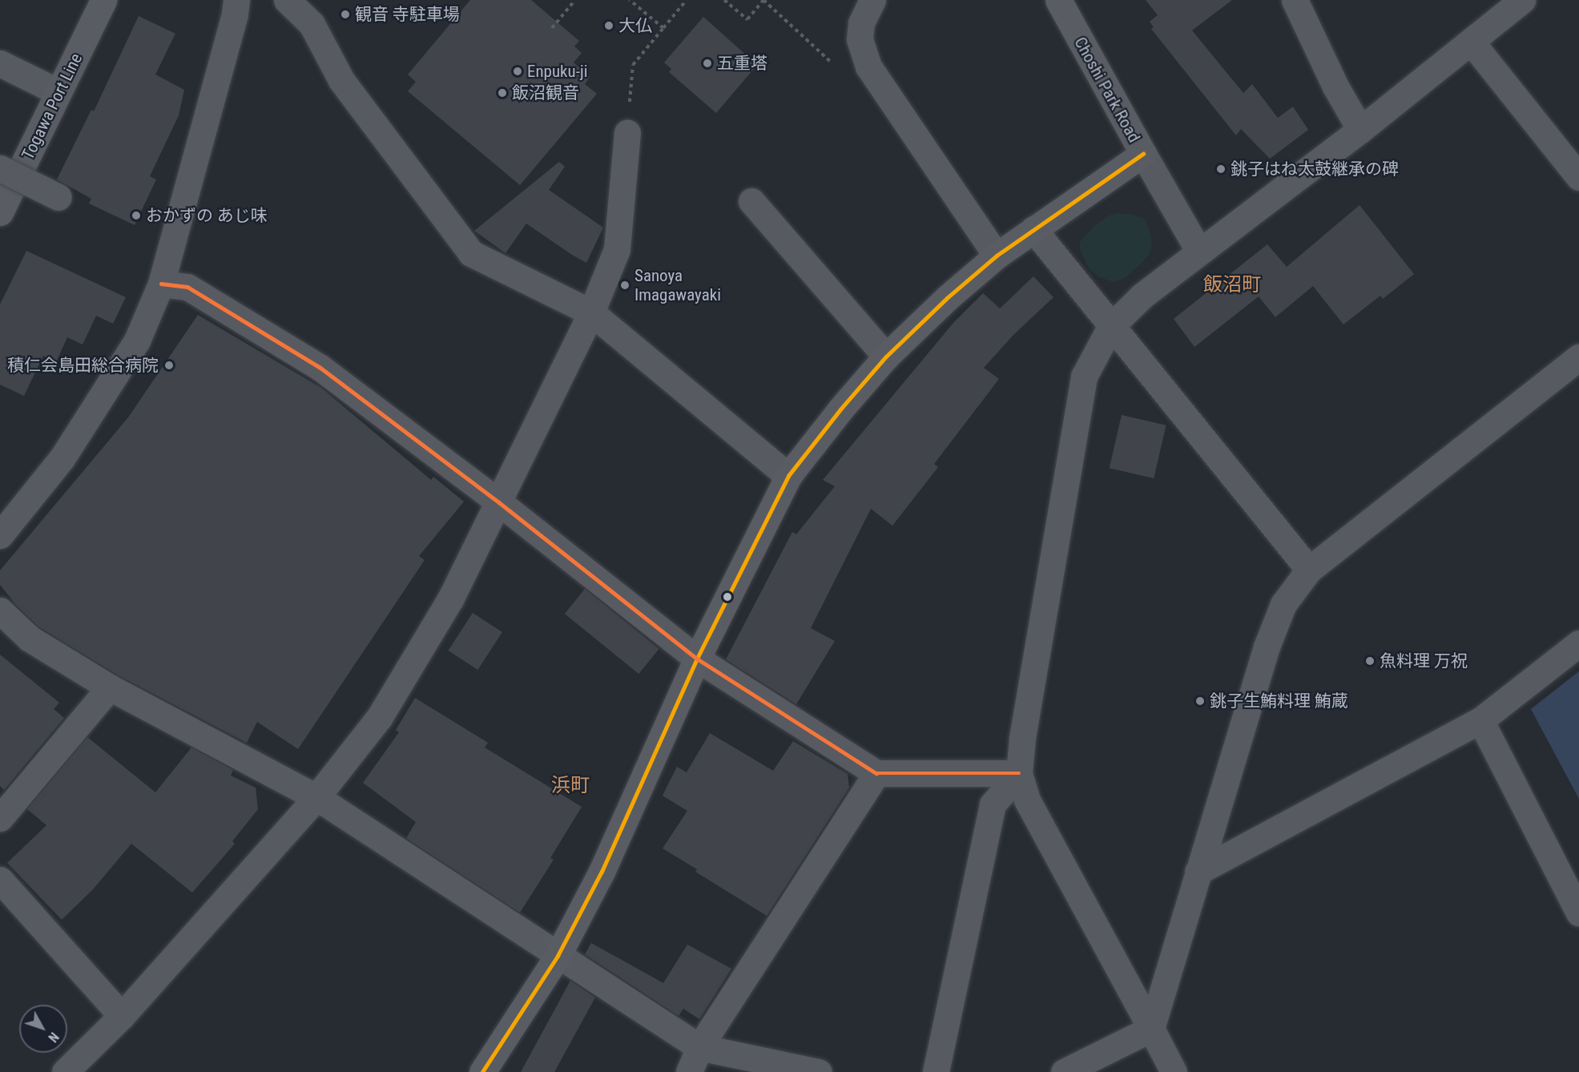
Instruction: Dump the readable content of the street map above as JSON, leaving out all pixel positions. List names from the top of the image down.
{
  "streets": {
    "main road": ["Choshi Park Road", "Togawa Port Line"]
  },
  "districts": ["飯沼町", "浜町"],
  "places": [
    "観音 寺駐車場",
    "大仏",
    "五重塔",
    "Enpuku-ji",
    "飯沼観音",
    "銚子はね太鼓継承の碑",
    "おかずの あじ味",
    "Sanoya Imagawayaki",
    "積仁会島田総合病院",
    "魚料理 万祝",
    "銚子生鮪料理 鮪蔵"
  ],
  "north": "bottom right"
}
